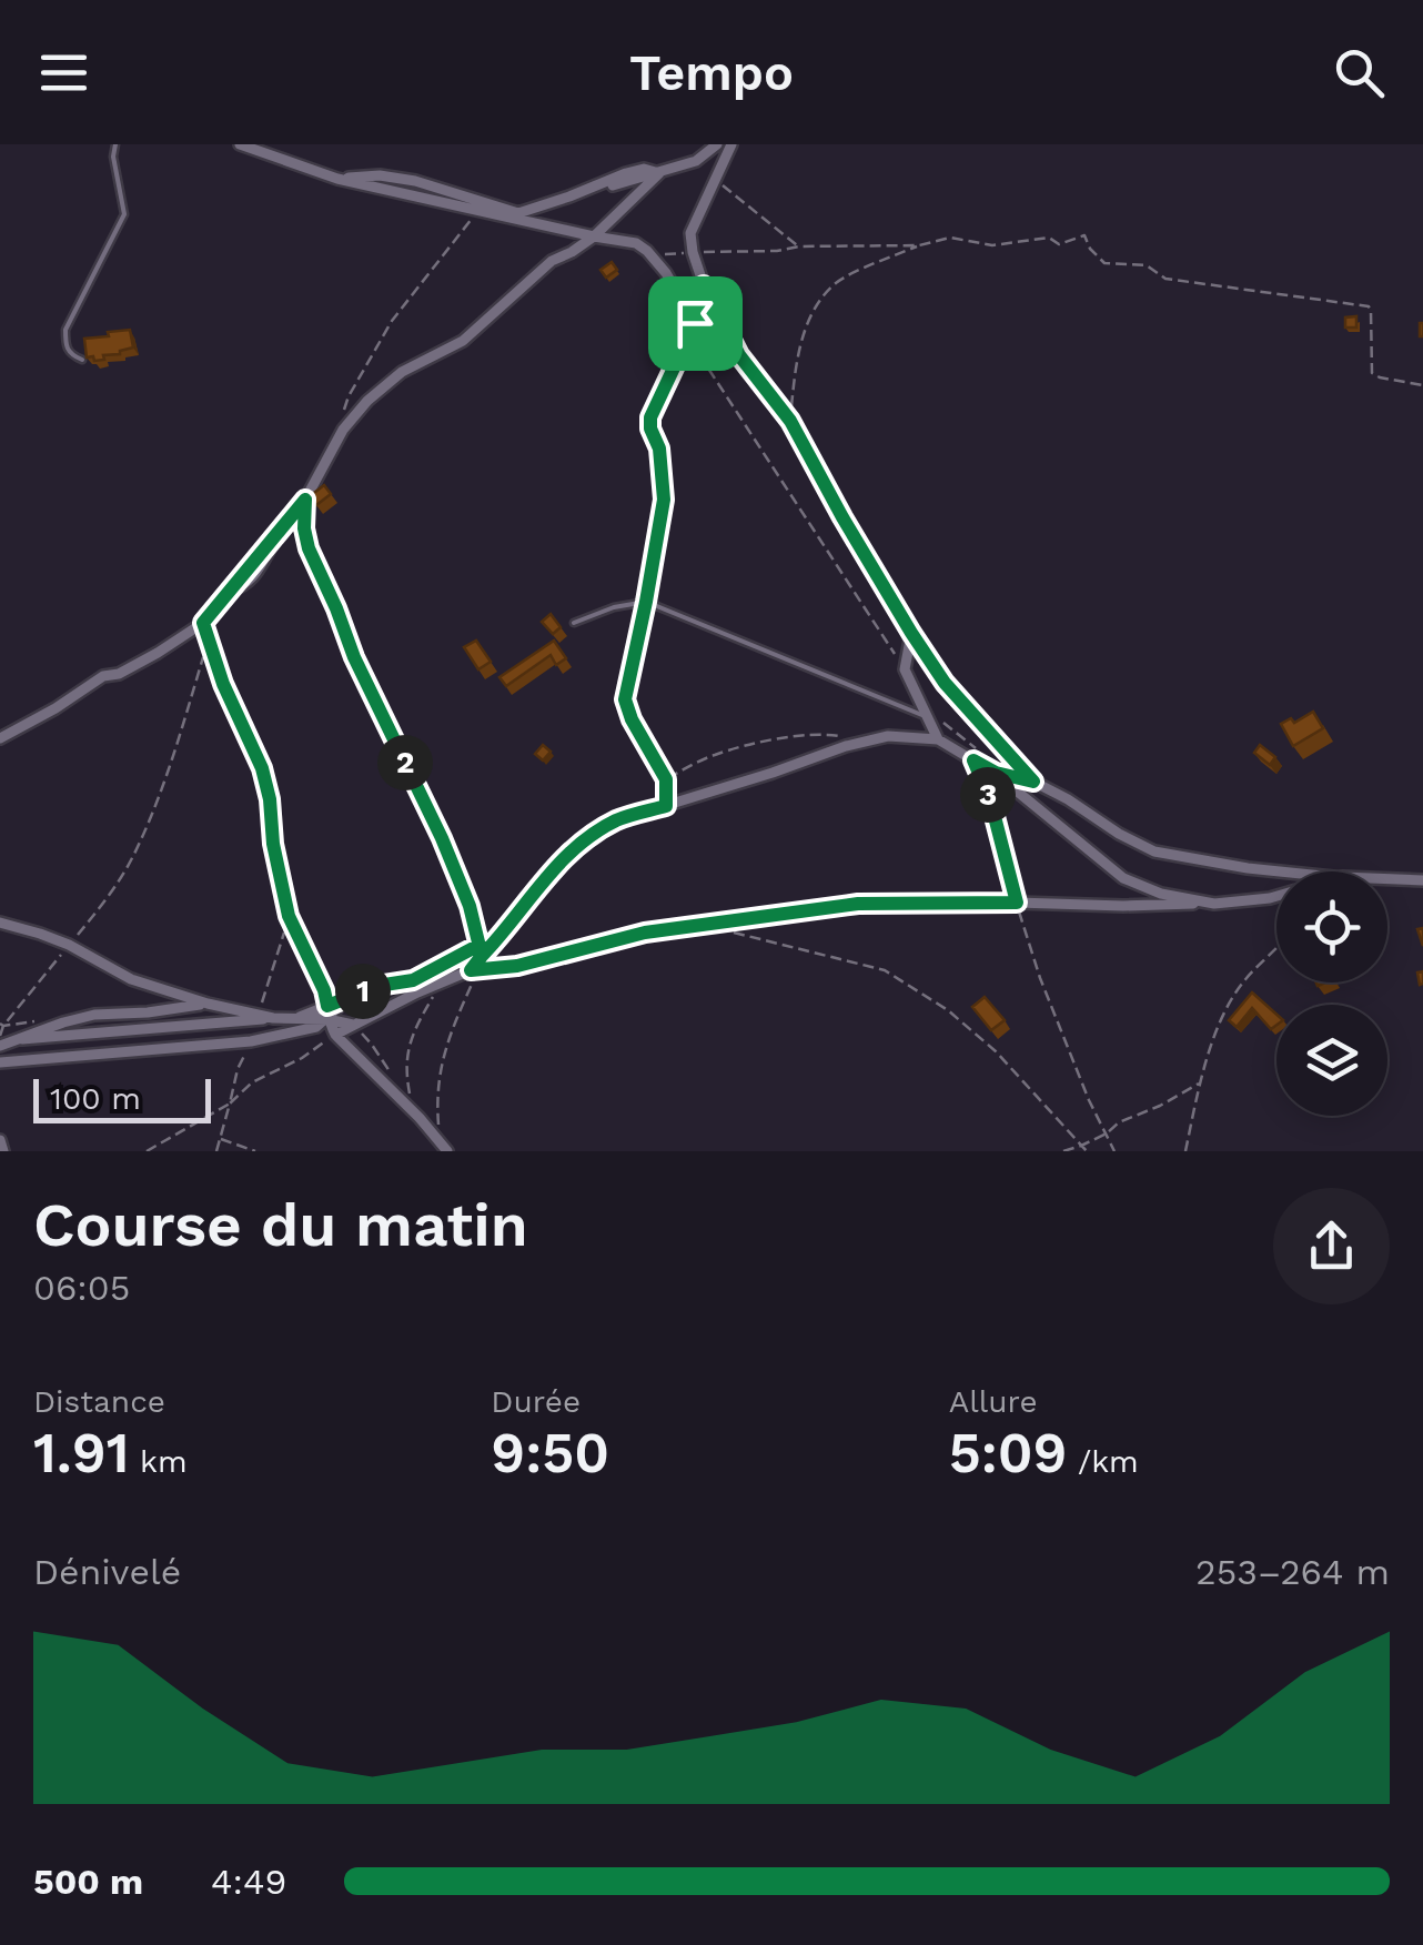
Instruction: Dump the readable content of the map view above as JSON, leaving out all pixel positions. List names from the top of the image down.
{
  "scale_bar": "100 m",
  "page": {
    "header": "Tempo",
    "pins": ["2", "3", "1"],
    "scale": "100 m",
    "heading": ["Course du matin", "06:05"],
    "stats": [
      ["Distance", "1.91 km"],
      ["Durée", "9:50"],
      ["Allure", "5:09 /km"]
    ],
    "chart": ["Dénivelé", "253–264 m"],
    "list": [
      {
        "name": "500 m",
        "note": "4:49"
      }
    ]
  }
}
